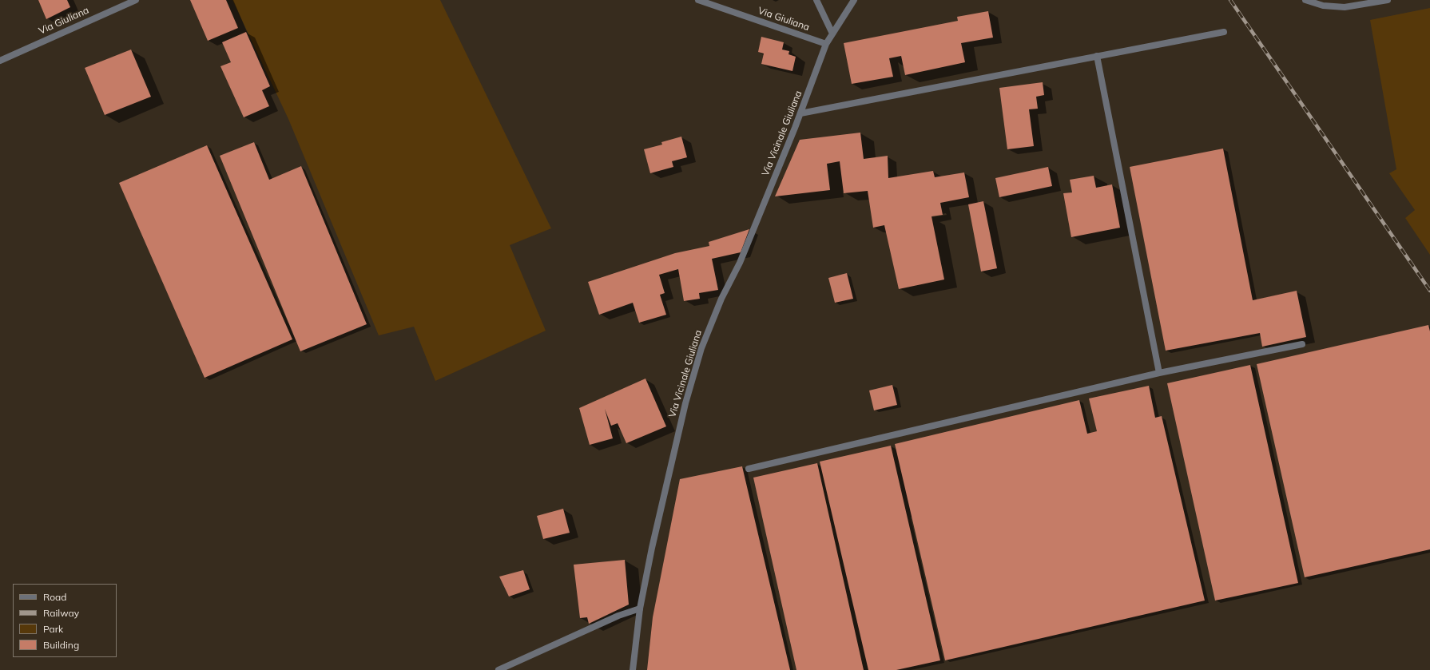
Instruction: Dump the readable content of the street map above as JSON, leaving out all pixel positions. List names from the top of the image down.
{
  "streets": {
    "street": ["Via Giuliana", "Via Vicinale Giuliana"]
  },
  "crossings": [
    ["Via Giuliana", "Via Vicinale Giuliana"]
  ],
  "legend": [
    "Road",
    "Railway",
    "Park",
    "Building"
  ]
}
